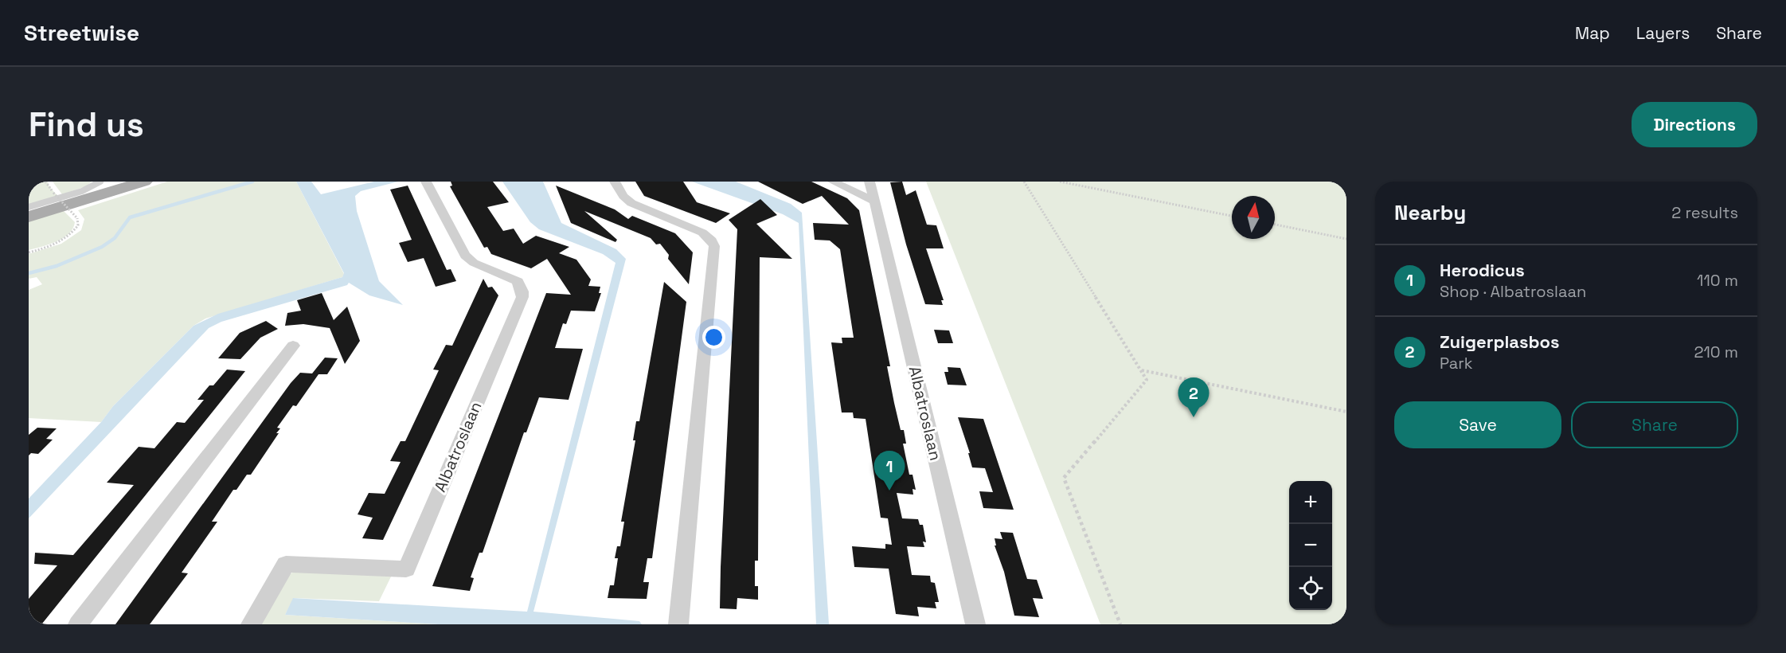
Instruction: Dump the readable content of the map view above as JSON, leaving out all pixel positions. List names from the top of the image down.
{
  "streets": {
    "street": ["Albatroslaan"]
  },
  "north": "top",
  "page": {
    "header": "Streetwise",
    "nav": ["Map", "Layers", "Share"],
    "buttons": [
      "Directions",
      ["Save", "Share"]
    ],
    "title": "Find us",
    "heading": ["Nearby", "2 results"],
    "list": [
      {
        "mark": "1",
        "name": "Herodicus",
        "note": "Shop · Albatroslaan",
        "value": "110 m"
      },
      {
        "mark": "2",
        "name": "Zuigerplasbos",
        "note": "Park",
        "value": "210 m"
      }
    ],
    "pins": ["2", "1"],
    "map_buttons": ["+", "−"]
  }
}
